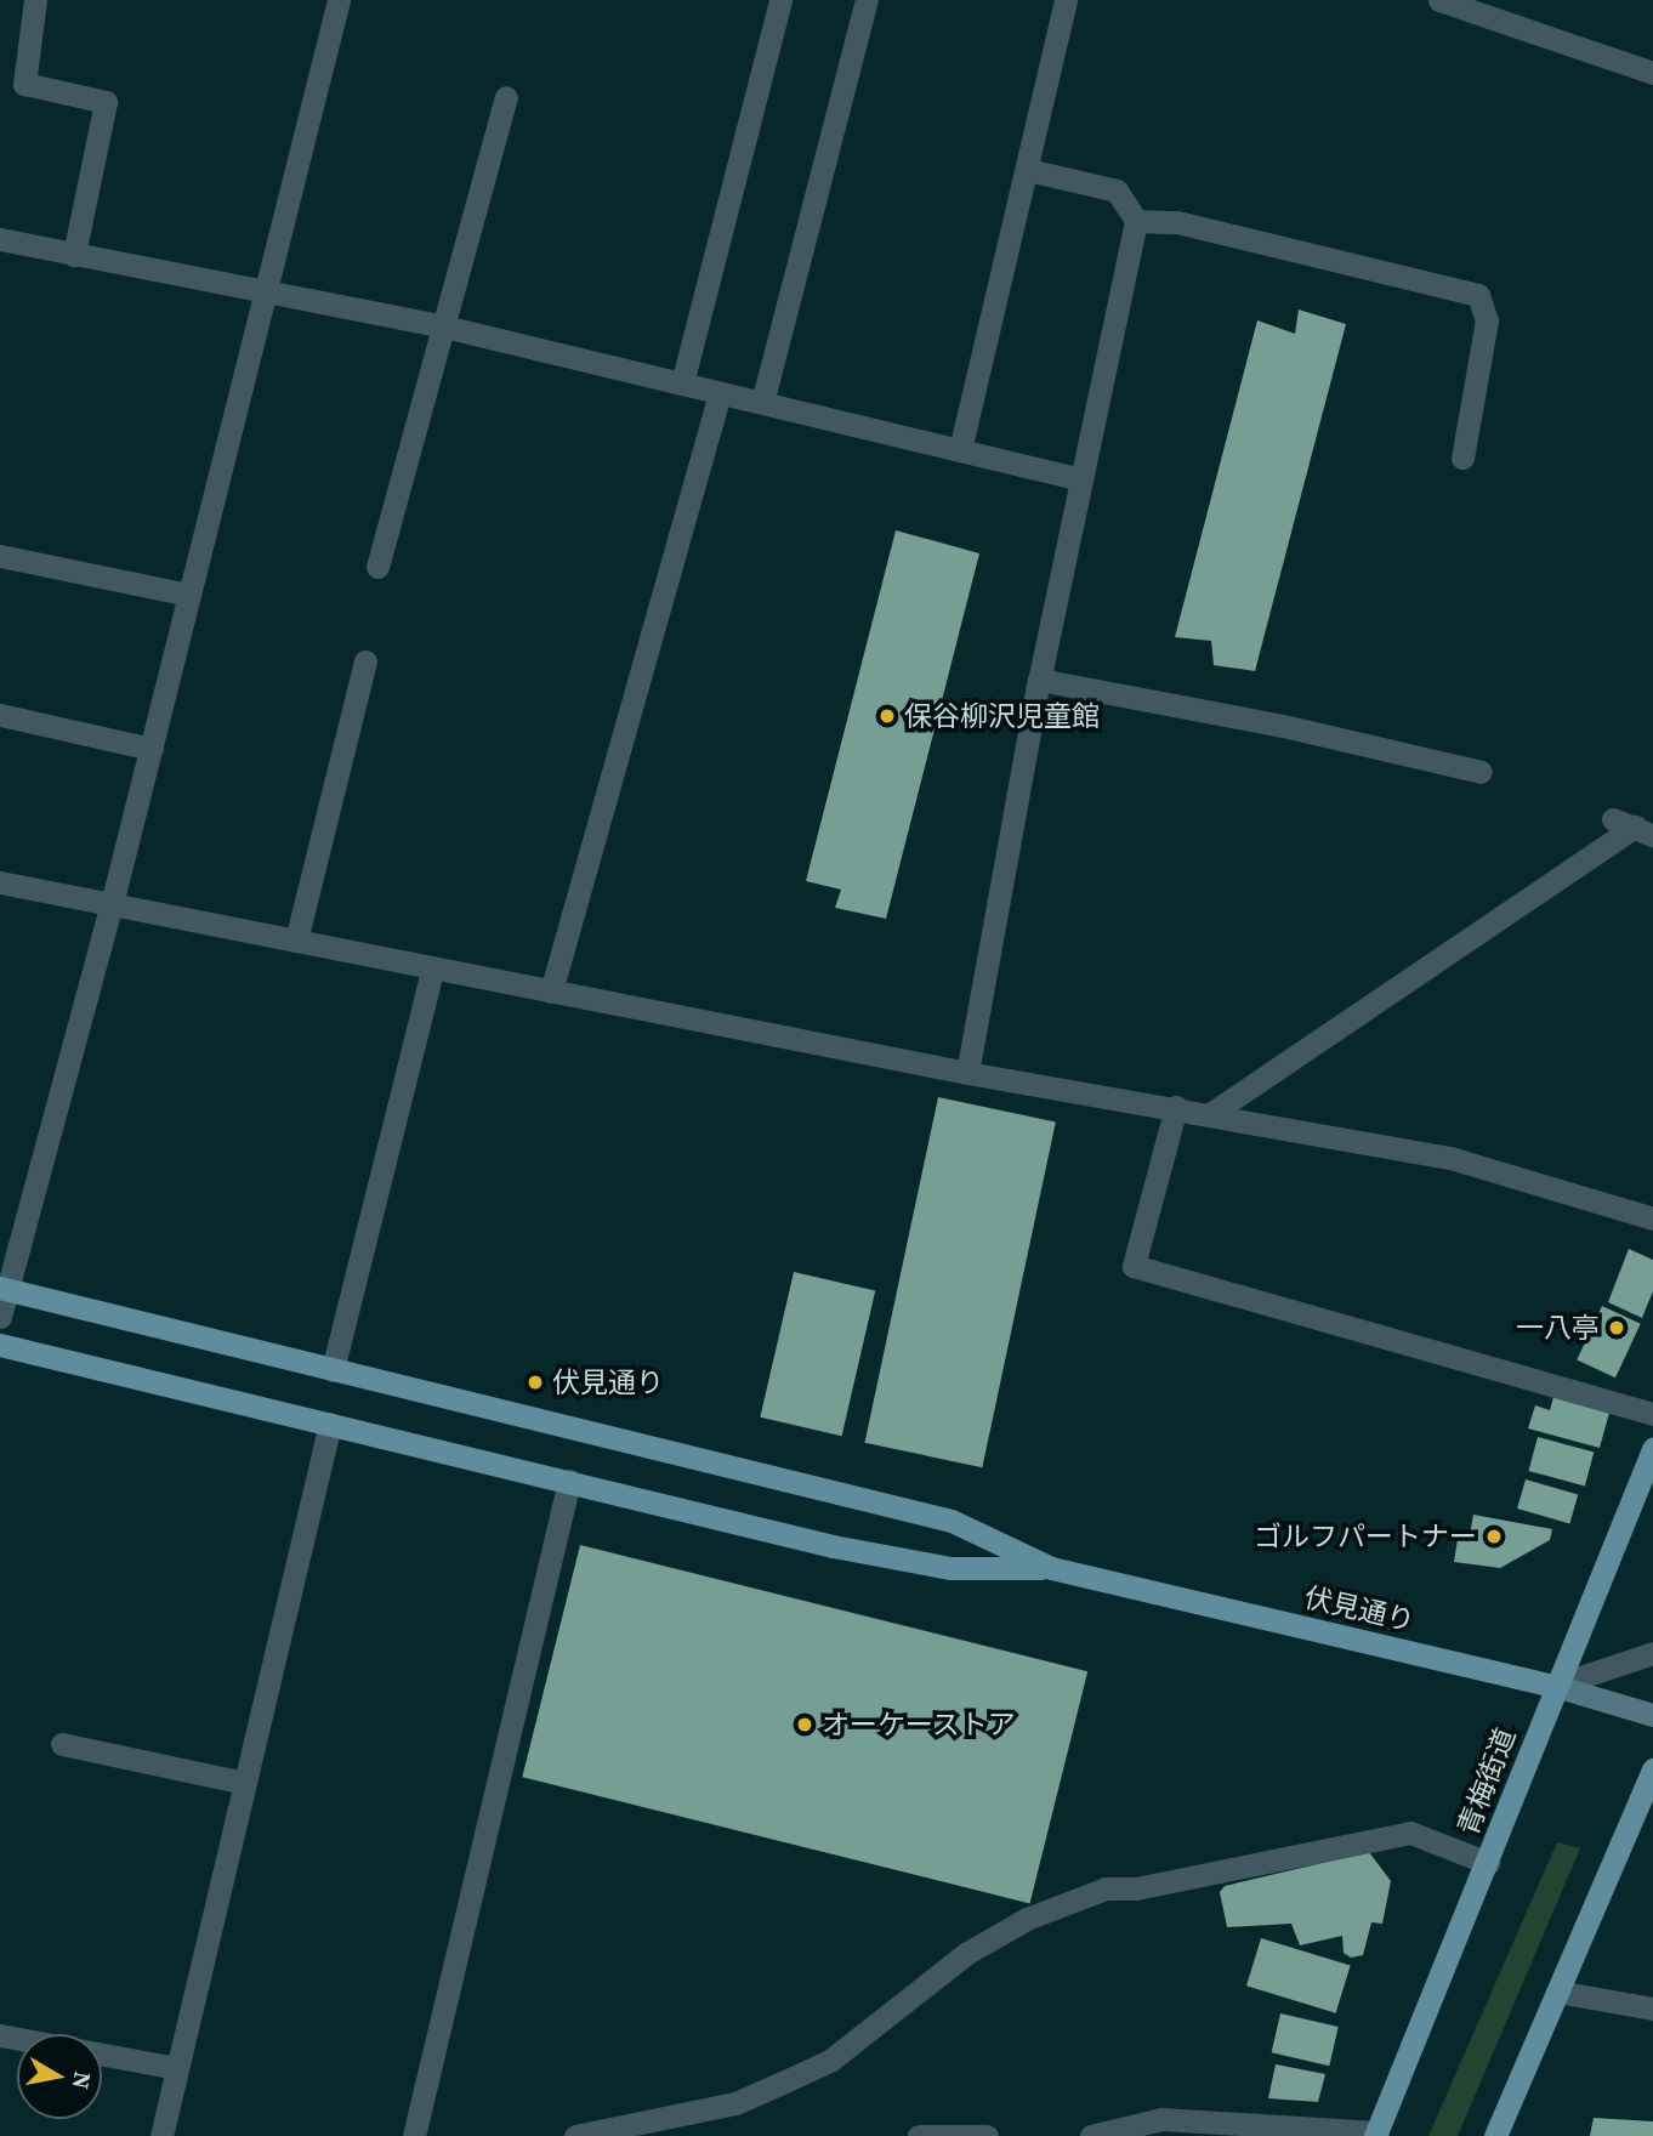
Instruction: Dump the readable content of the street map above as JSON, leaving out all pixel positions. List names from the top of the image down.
{
  "streets": {
    "main road": ["伏見通り", "青梅街道"]
  },
  "crossings": [
    ["伏見通り", "青梅街道"]
  ],
  "places": [
    "保谷柳沢児童館",
    "一八亭",
    "伏見通り",
    "ゴルフパートナー",
    "オーケーストア"
  ],
  "north": "right"
}
